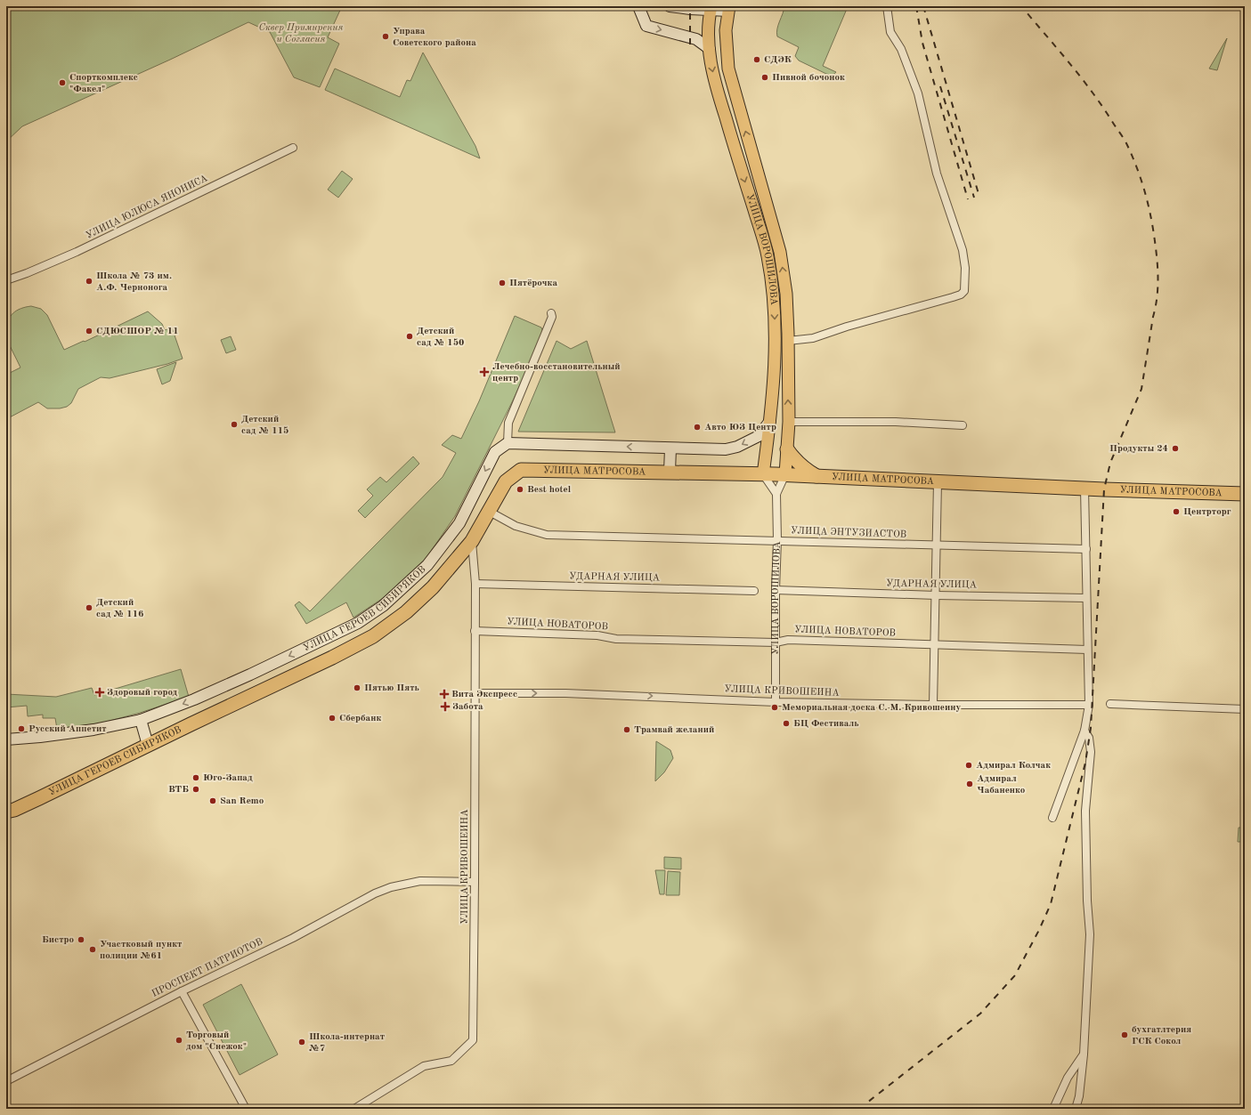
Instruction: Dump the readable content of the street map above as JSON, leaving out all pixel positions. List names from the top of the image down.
{
  "streets": {
    "highway": ["УЛИЦА МАТРОСОВА", "УЛИЦА ГЕРОЕВ СИБИРЯКОВ"],
    "main road": ["УЛИЦА ВОРОШИЛОВА"],
    "street": [
      "УЛИЦА ЮЛЮСА ЯНОНИСА",
      "УЛИЦА ЭНТУЗИАСТОВ",
      "УДАРНАЯ УЛИЦА",
      "УЛИЦА НОВАТОРОВ",
      "УЛИЦА КРИВОШЕИНА",
      "ПРОСПЕКТ ПАТРИОТОВ"
    ]
  },
  "crossings": [
    ["УЛИЦА ВОРОШИЛОВА", "УЛИЦА МАТРОСОВА"],
    ["УЛИЦА ВОРОШИЛОВА", "УЛИЦА ЭНТУЗИАСТОВ"],
    ["УЛИЦА ВОРОШИЛОВА", "УДАРНАЯ УЛИЦА"],
    ["УЛИЦА ВОРОШИЛОВА", "УЛИЦА НОВАТОРОВ"],
    ["УЛИЦА ВОРОШИЛОВА", "УЛИЦА КРИВОШЕИНА"],
    ["УЛИЦА МАТРОСОВА", "УЛИЦА ГЕРОЕВ СИБИРЯКОВ"],
    ["УЛИЦА ЭНТУЗИАСТОВ", "УЛИЦА ГЕРОЕВ СИБИРЯКОВ"],
    ["УДАРНАЯ УЛИЦА", "УЛИЦА КРИВОШЕИНА"],
    ["УЛИЦА ГЕРОЕВ СИБИРЯКОВ", "УЛИЦА КРИВОШЕИНА"],
    ["УЛИЦА НОВАТОРОВ", "УЛИЦА КРИВОШЕИНА"],
    ["УЛИЦА КРИВОШЕИНА", "ПРОСПЕКТ ПАТРИОТОВ"]
  ],
  "one_way": ["УЛИЦА ГЕРОЕВ СИБИРЯКОВ"],
  "parks": ["Сквер Примирения и Согласия"],
  "places": {
    "other": [
      "Управа Советского района",
      "СДЭК",
      "Пивной бочонок",
      "Спорткомплекс \"Факел\"",
      "Школа № 73 им. А.Ф. Чернонога",
      "Пятёрочка",
      "СДЮСШОР № 11",
      "Детский сад № 150",
      "Детский сад № 115",
      "Авто ЮЗ Центр",
      "Продукты 24",
      "Best hotel",
      "Центрторг",
      "Детский сад № 116",
      "Пятью Пять",
      "Мемориальная доска С. М. Кривошеину",
      "Сбербанк",
      "БЦ Фестиваль",
      "Русский Аппетит",
      "Трамвай желаний",
      "Адмирал Колчак",
      "Юго-Запад",
      "Адмирал Чабаненко",
      "ВТБ",
      "San Remo",
      "Бистро",
      "Участковый пункт полиции №61",
      "бухгатлтерия ГСК Сокол",
      "Торговый дом \"Снежок\"",
      "Школа-интернат №7"
    ],
    "health": [
      "Лечебно-восстановительный центр",
      "Здоровый город",
      "Вита Экспресс",
      "Забота"
    ]
  }
}
